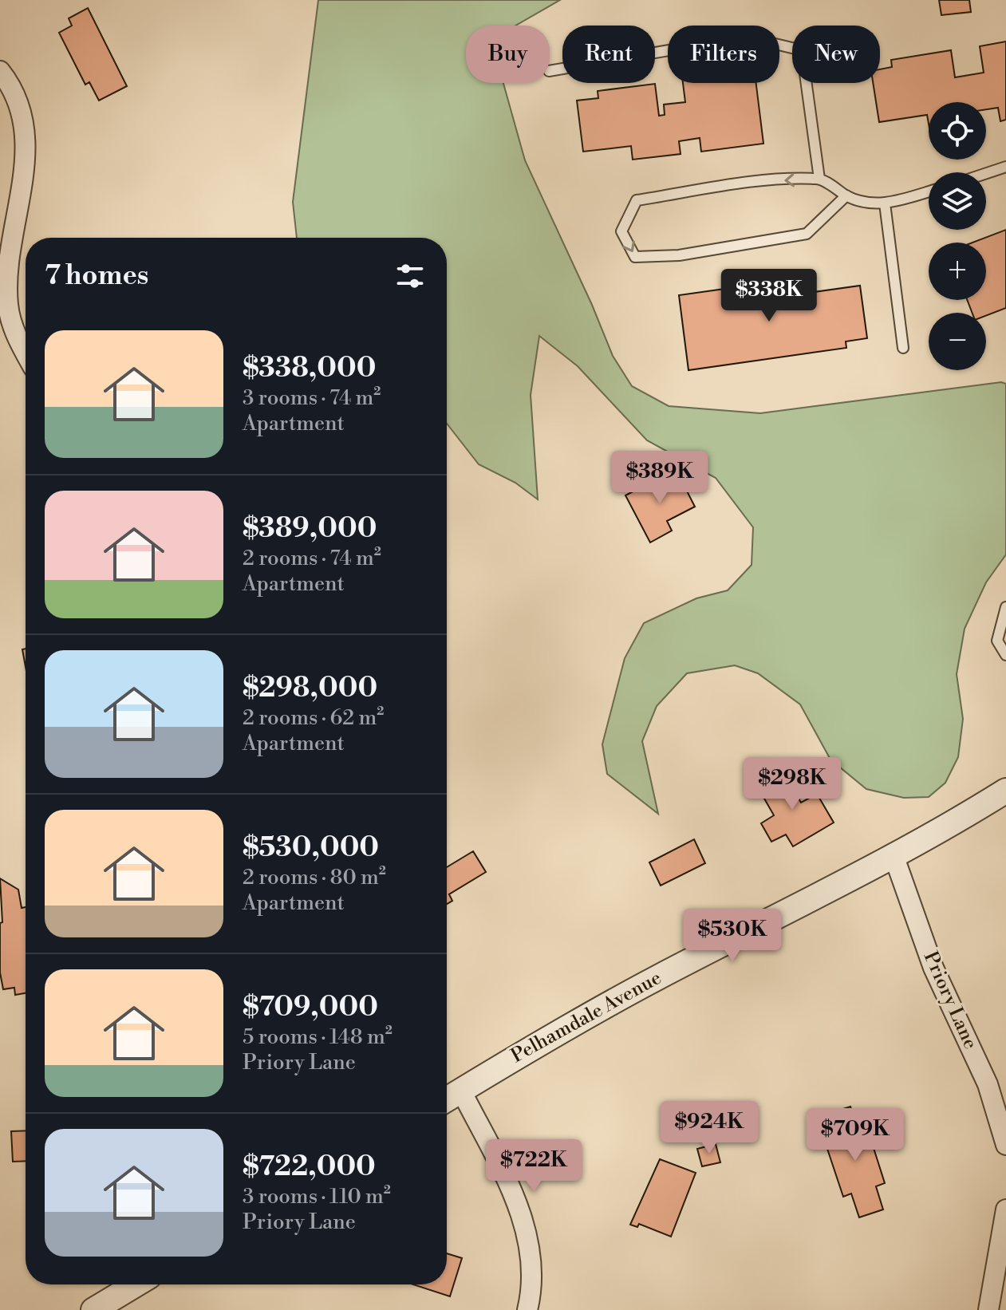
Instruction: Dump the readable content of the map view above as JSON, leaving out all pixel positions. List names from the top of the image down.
{
  "streets": {
    "street": ["Priory Lane", "Pelhamdale Avenue"]
  },
  "crossings": [
    ["Priory Lane", "Pelhamdale Avenue"]
  ],
  "page": {
    "chip": [
      "Buy",
      "Rent",
      "Filters",
      "New"
    ],
    "map_buttons": ["+", "−"],
    "heading": "7 homes",
    "price": [
      "$338K",
      "$389K",
      "$298K",
      "$530K",
      "$924K",
      "$709K",
      "$722K"
    ],
    "list": [
      {
        "name": "$338,000",
        "note": "3 rooms · 74 m² · Apartment"
      },
      {
        "name": "$389,000",
        "note": "2 rooms · 74 m² · Apartment"
      },
      {
        "name": "$298,000",
        "note": "2 rooms · 62 m² · Apartment"
      },
      {
        "name": "$530,000",
        "note": "2 rooms · 80 m² · Apartment"
      },
      {
        "name": "$709,000",
        "note": "5 rooms · 148 m² · Priory Lane"
      },
      {
        "name": "$722,000",
        "note": "3 rooms · 110 m² · Priory Lane"
      }
    ]
  }
}
